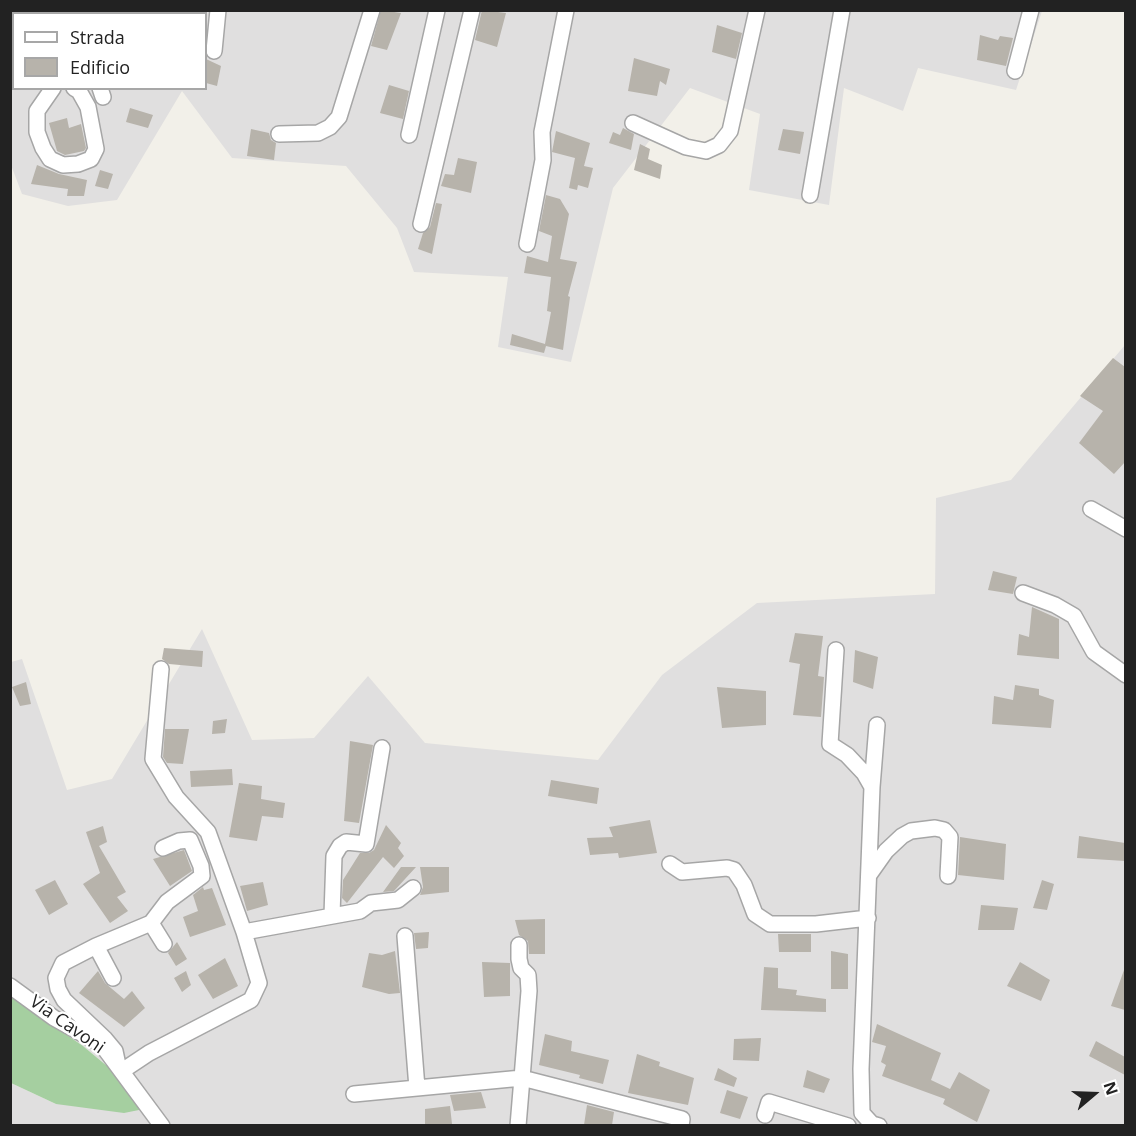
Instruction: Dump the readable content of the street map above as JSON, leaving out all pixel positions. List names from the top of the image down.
{
  "streets": {
    "street": ["Via Cavoni"]
  },
  "legend": ["Strada", "Edificio"],
  "north": "right"
}
